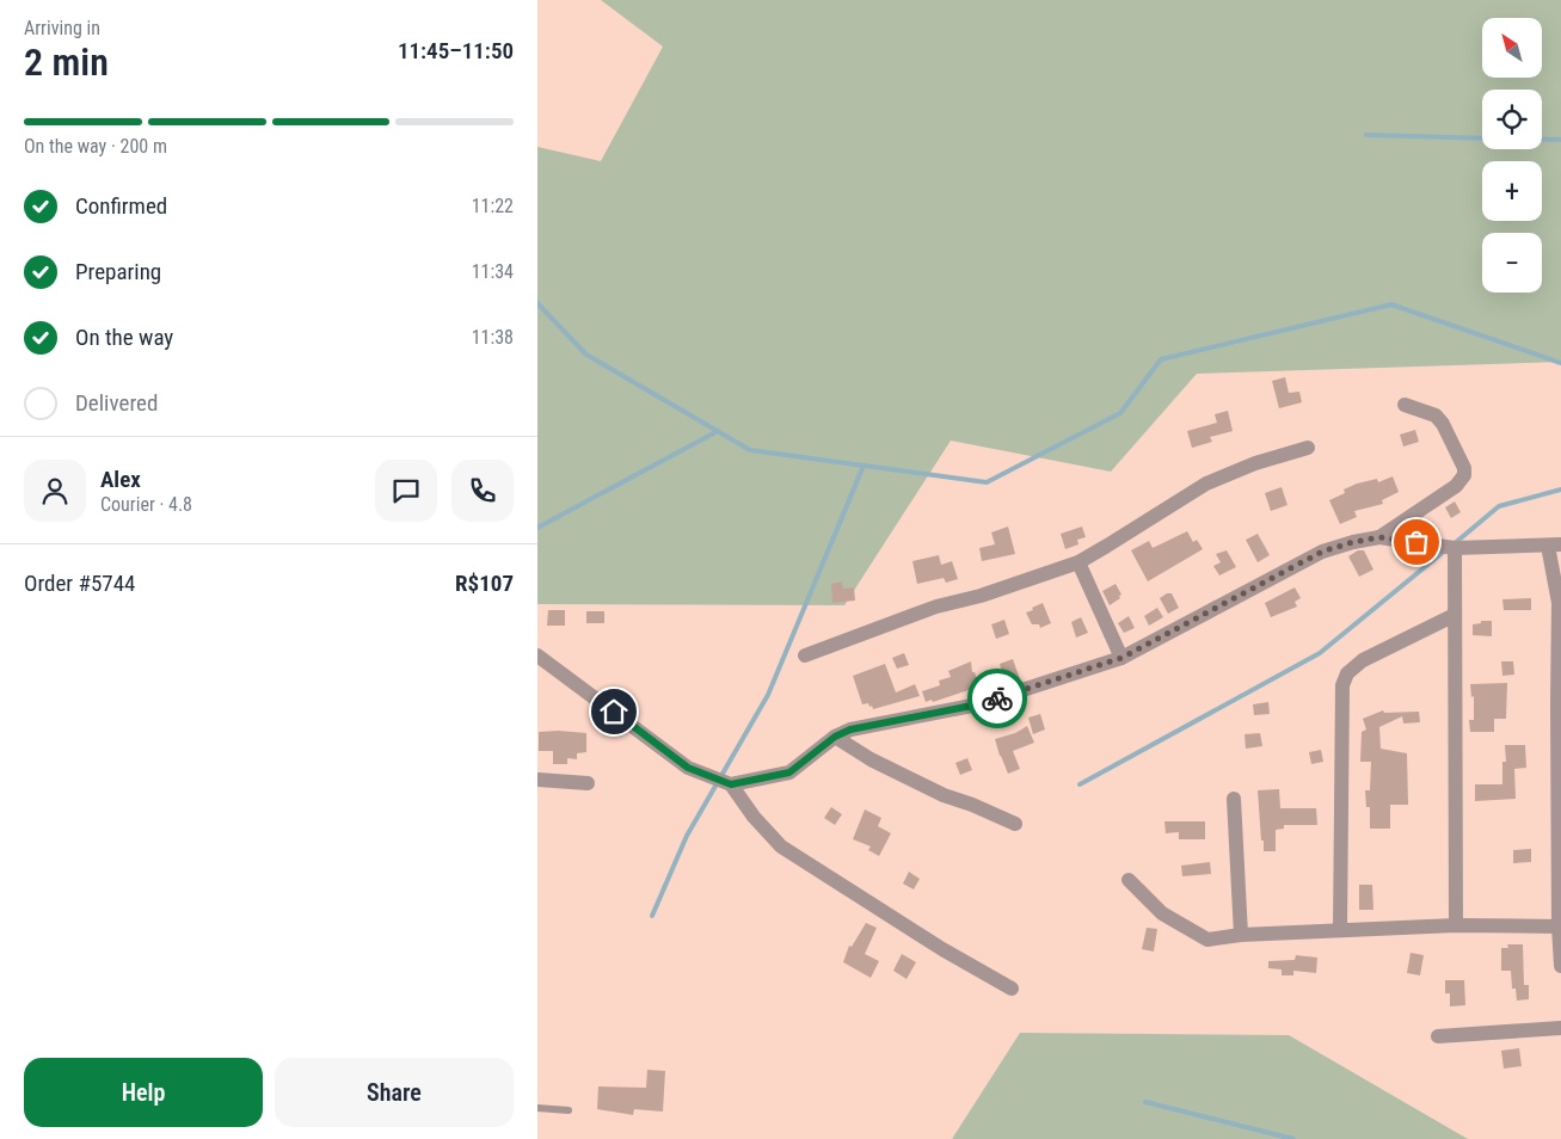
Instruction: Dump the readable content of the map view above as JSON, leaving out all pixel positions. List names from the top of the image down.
{
  "north": "top left",
  "page": {
    "heading": ["2 min", "Arriving in", "11:45–11:50"],
    "panel": [
      "Alex",
      "Courier · 4.8",
      "Order #5744",
      "R$107"
    ],
    "map_buttons": ["+", "−"],
    "bar": "On the way · 200 m",
    "list": [
      ["Confirmed", "11:22"],
      ["Preparing", "11:34"],
      ["On the way", "11:38"],
      "Delivered"
    ],
    "buttons": ["Help", "Share"]
  }
}
